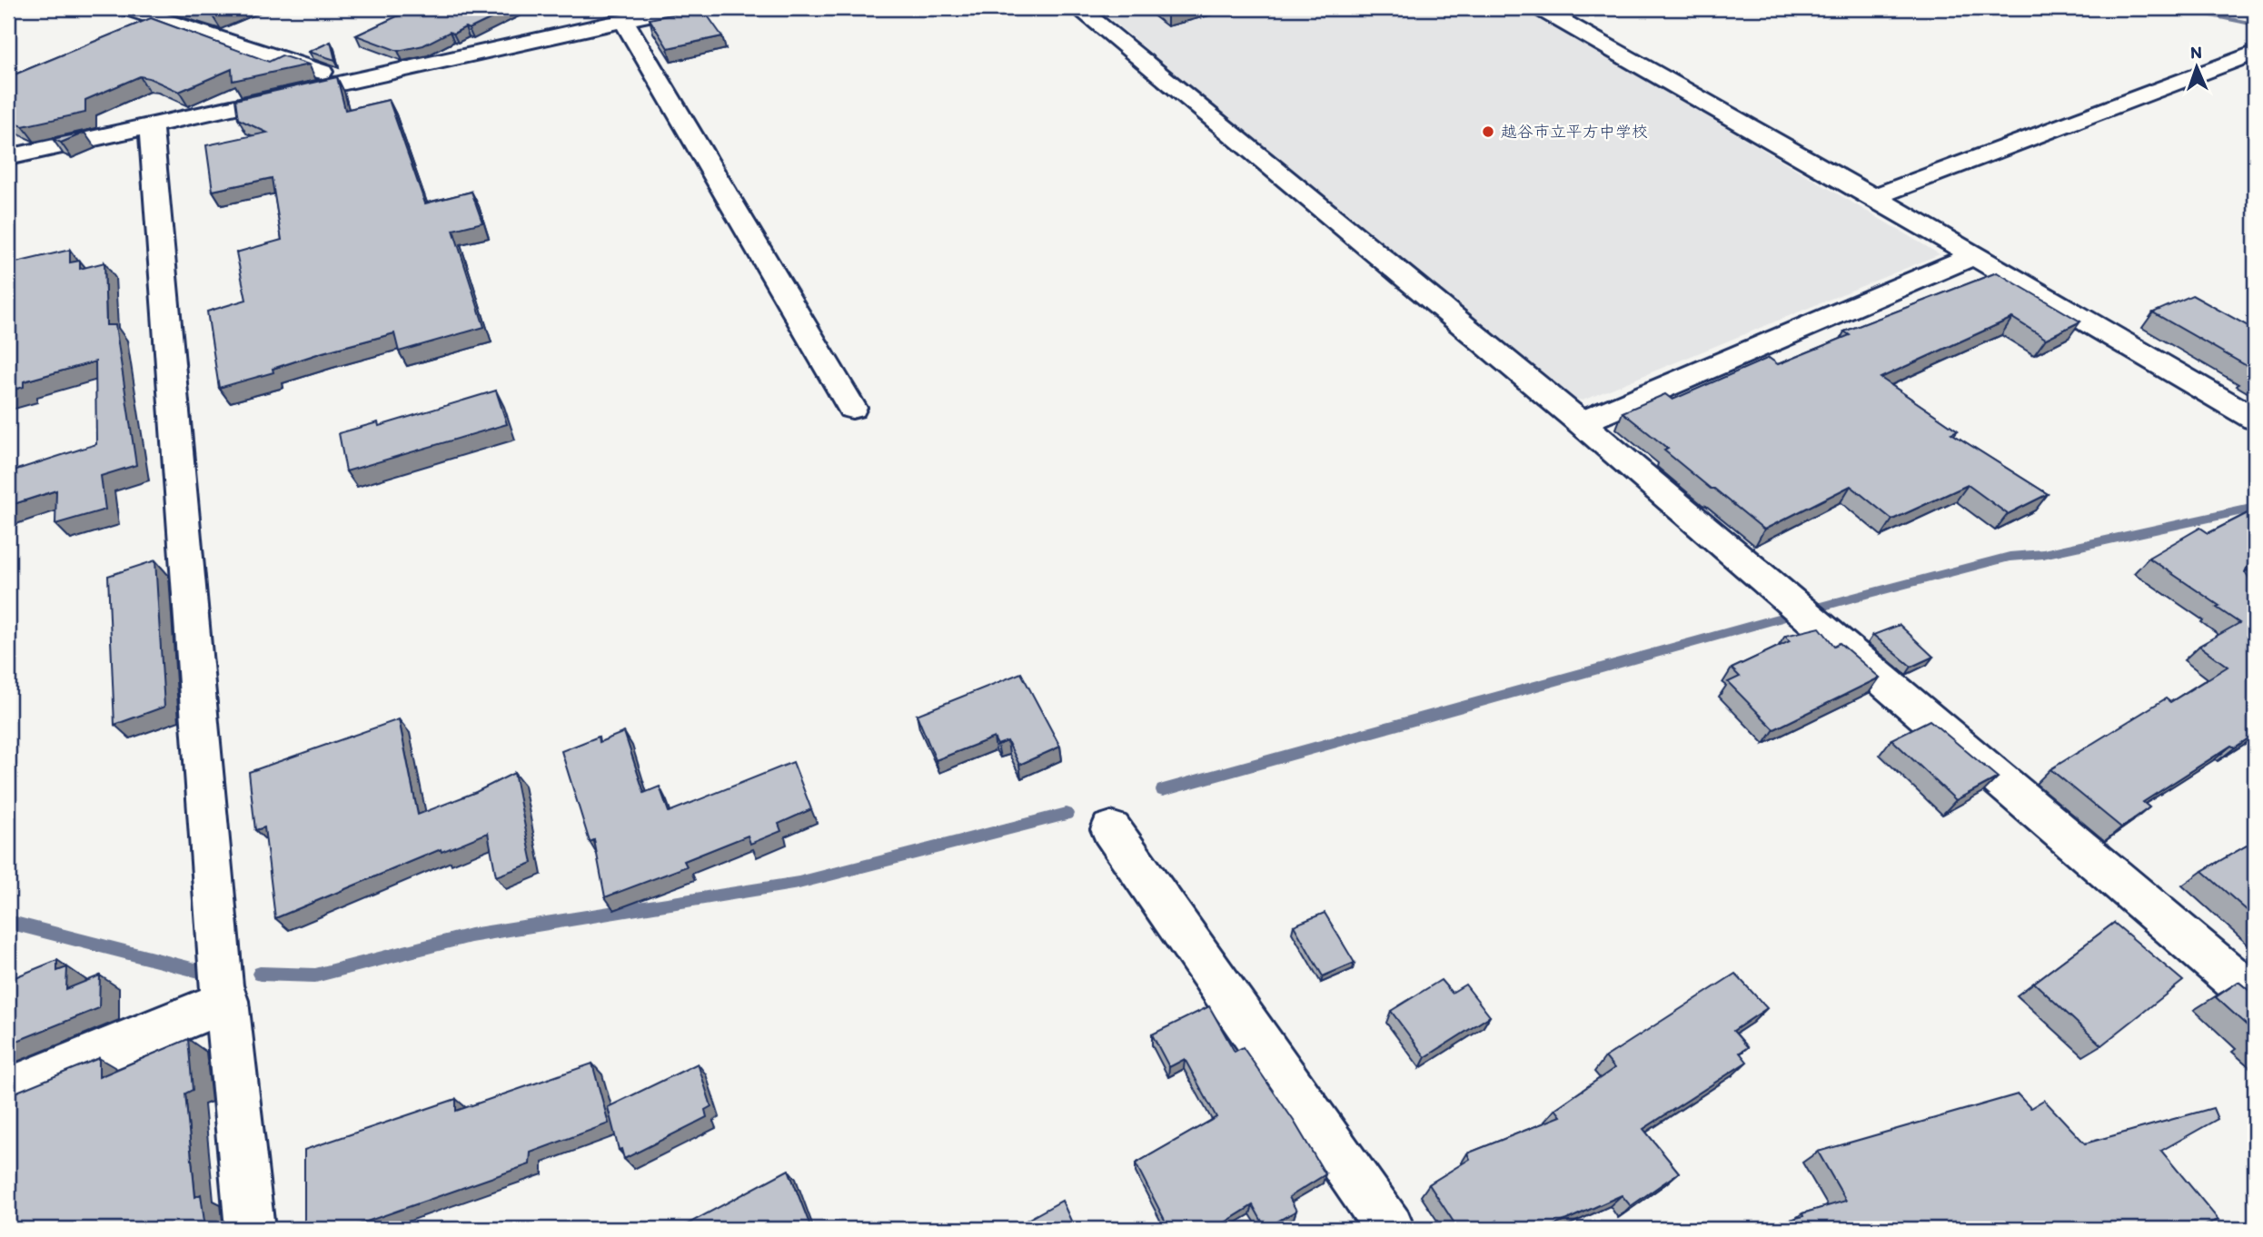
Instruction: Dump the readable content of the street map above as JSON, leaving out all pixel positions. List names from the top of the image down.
{
  "places": ["越谷市立平方中学校"],
  "north": "top"
}
